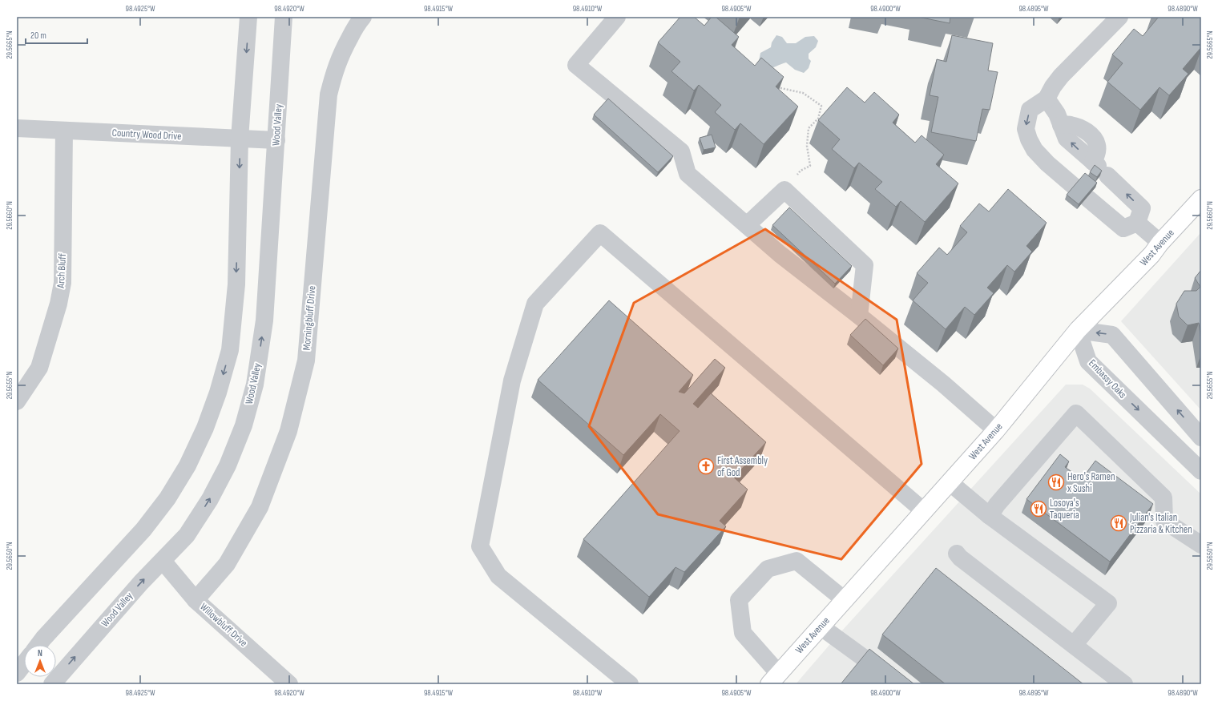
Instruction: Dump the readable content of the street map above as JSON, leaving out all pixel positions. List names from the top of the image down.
{
  "streets": {
    "main road": ["West Avenue"],
    "street": [
      "Wood Valley",
      "Country Wood Drive",
      "Arch Bluff",
      "Morningbluff Drive",
      "Embassy Oaks",
      "Willowbluff Drive"
    ]
  },
  "crossings": [
    ["Wood Valley", "Country Wood Drive"],
    ["Wood Valley", "Willowbluff Drive"],
    ["Country Wood Drive", "Arch Bluff"],
    ["West Avenue", "Embassy Oaks"],
    ["Morningbluff Drive", "Willowbluff Drive"]
  ],
  "places": {
    "church": ["First Assembly of God"],
    "restaurant": ["Hero's Ramen x Sushi", "Losoya's Taqueria", "Julian's Italian Pizzaria & Kitchen"]
  },
  "scale_bar": "20 m",
  "north": "top",
  "coordinates": [
    "98.4925°W",
    "98.4920°W",
    "98.4915°W",
    "98.4910°W",
    "98.4905°W",
    "98.4900°W",
    "98.4895°W",
    "98.4890°W",
    "29.5665°N",
    "29.5660°N",
    "29.5655°N",
    "29.5650°N"
  ]
}
